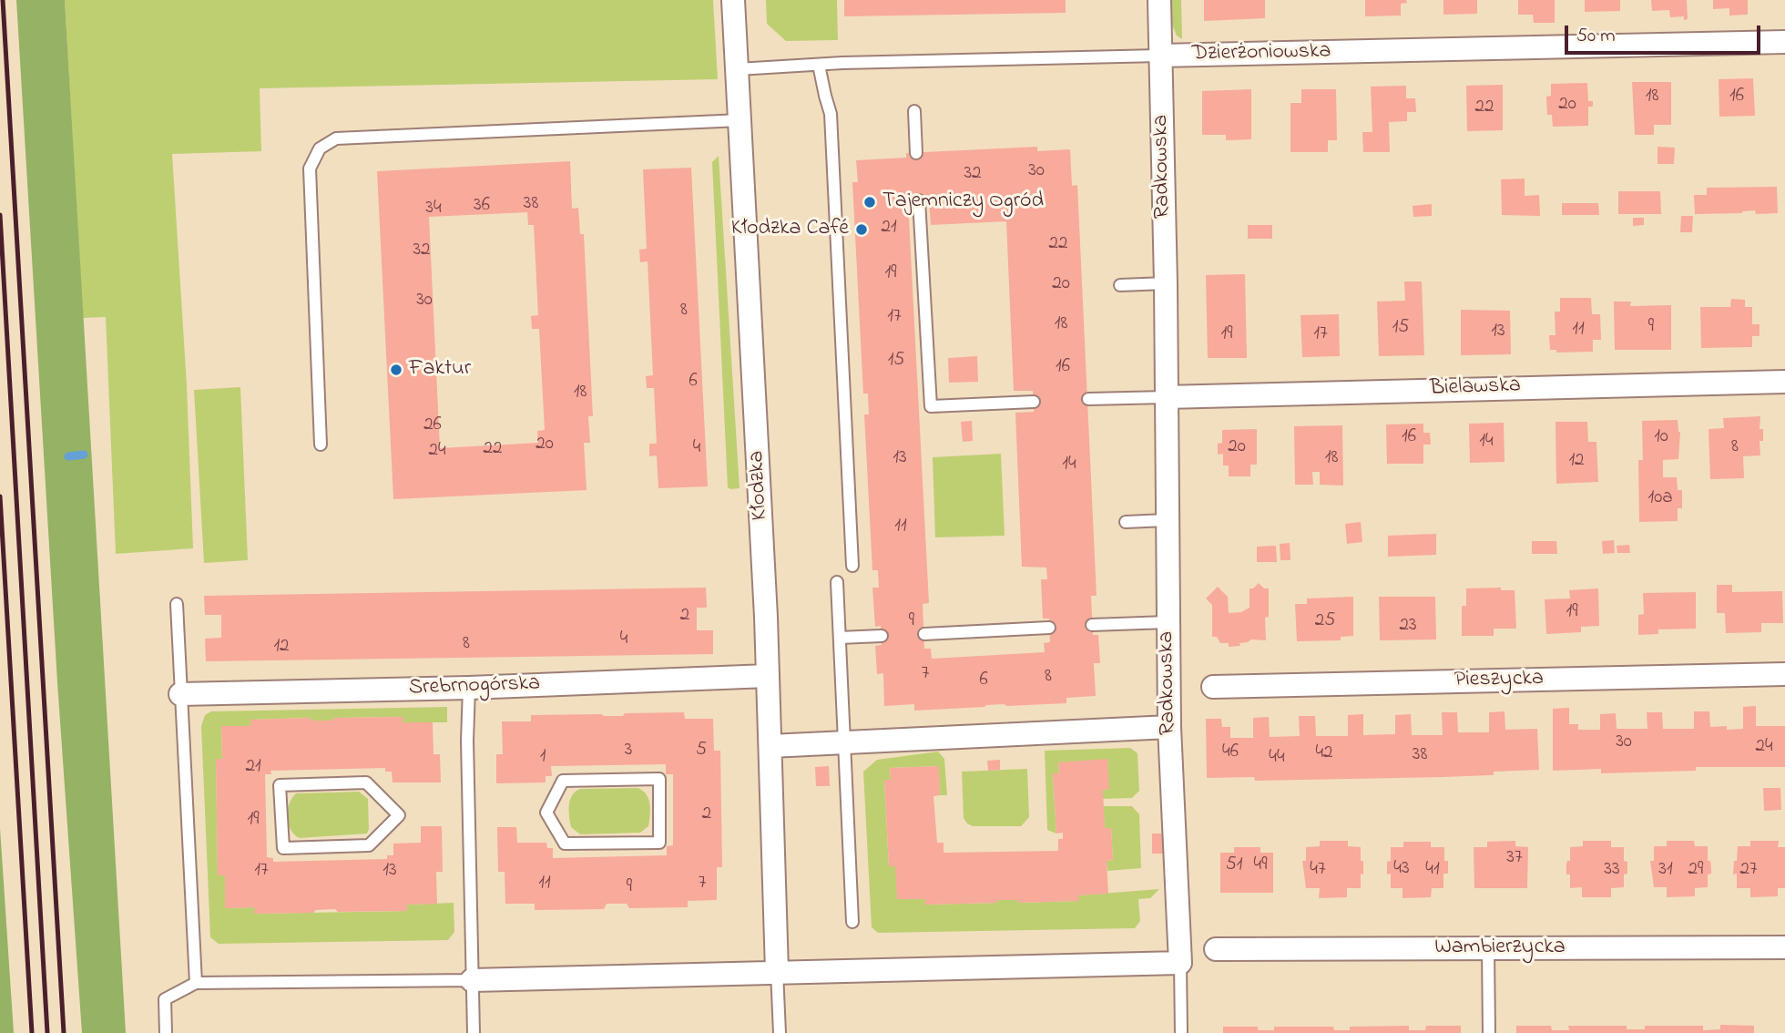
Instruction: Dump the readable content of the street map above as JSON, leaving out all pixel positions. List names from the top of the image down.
{
  "streets": {
    "street": [
      "Dzierżoniowska",
      "Radkowska",
      "Bielawska",
      "Kłodzka",
      "Pieszycka",
      "Srebrnogórska",
      "Wambierzycka"
    ]
  },
  "crossings": [
    ["Dzierżoniowska", "Radkowska"],
    ["Dzierżoniowska", "Kłodzka"],
    ["Radkowska", "Bielawska"],
    ["Kłodzka", "Srebrnogórska"]
  ],
  "places": ["Tajemniczy Ogród", "Kłodzka Café", "Faktur"],
  "house_numbers": [
    "18",
    "16",
    "20",
    "22",
    "30",
    "32",
    "38",
    "36",
    "34",
    "21",
    "22",
    "32",
    "19",
    "20",
    "30",
    "8",
    "17",
    "18",
    "9",
    "15",
    "11",
    "13",
    "19",
    "17",
    "15",
    "16",
    "6",
    "18",
    "26",
    "16",
    "10",
    "14",
    "20",
    "20",
    "8",
    "4",
    "22",
    "24",
    "13",
    "18",
    "12",
    "14",
    "10a",
    "11",
    "19",
    "2",
    "9",
    "25",
    "23",
    "4",
    "8",
    "12",
    "7",
    "8",
    "6",
    "30",
    "24",
    "3",
    "5",
    "46",
    "42",
    "38",
    "1",
    "44",
    "21",
    "2",
    "19",
    "37",
    "51",
    "49",
    "43",
    "47",
    "41",
    "33",
    "31",
    "29",
    "27",
    "17",
    "13",
    "11",
    "7",
    "9"
  ],
  "scale_bar": "50 m"
}
